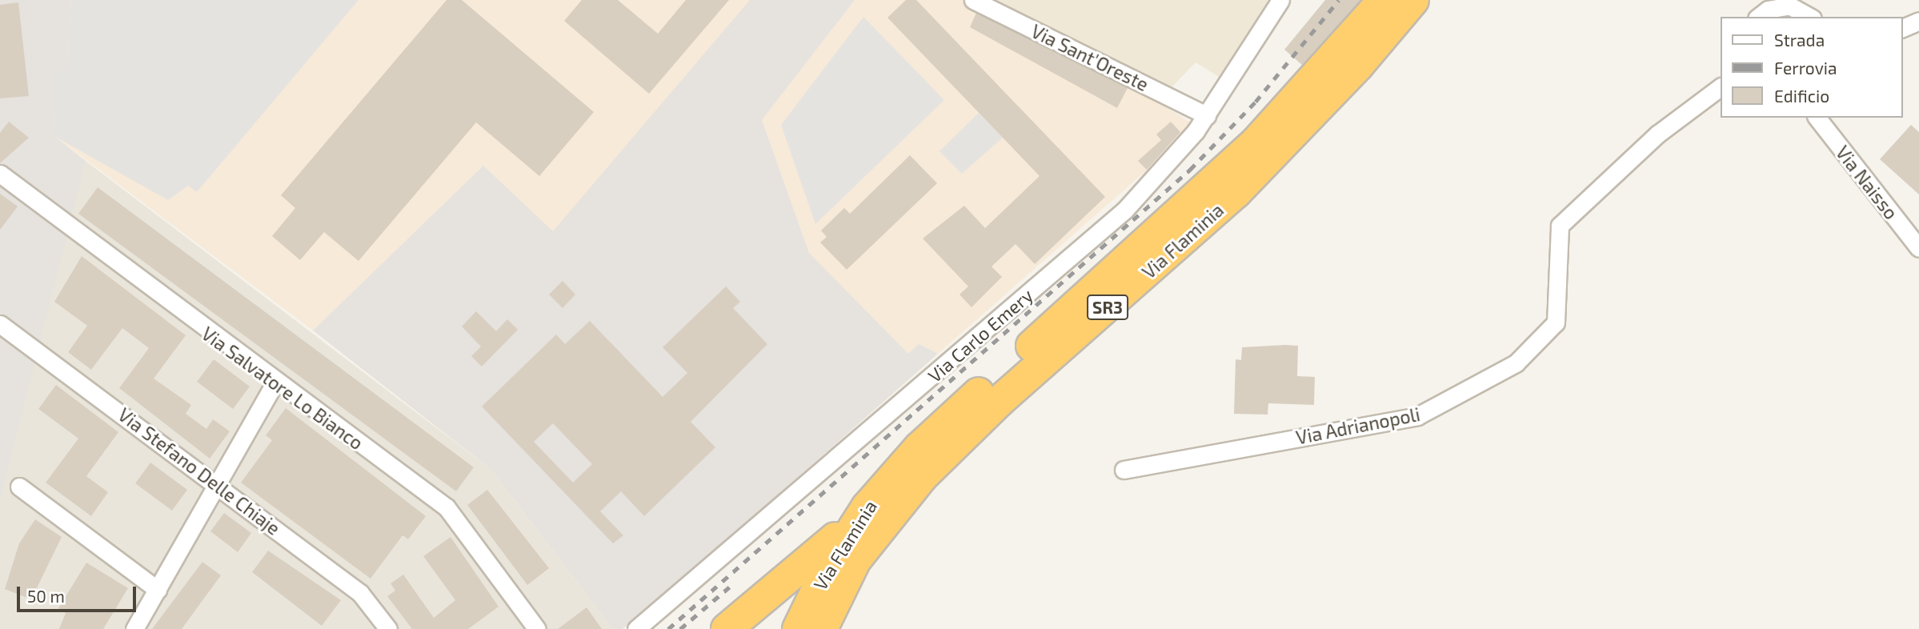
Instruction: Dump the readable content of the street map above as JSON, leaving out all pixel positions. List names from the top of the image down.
{
  "streets": {
    "highway": ["Via Flaminia", "SR3"],
    "street": [
      "Via Sant'Oreste",
      "Via Naisso",
      "Via Carlo Emery",
      "Via Salvatore Lo Bianco",
      "Via Adrianopoli",
      "Via Stefano Delle Chiaje"
    ]
  },
  "crossings": [
    ["Via Sant'Oreste", "Via Carlo Emery"]
  ],
  "legend": ["Strada", "Ferrovia", "Edificio"],
  "scale_bar": "50 m"
}
